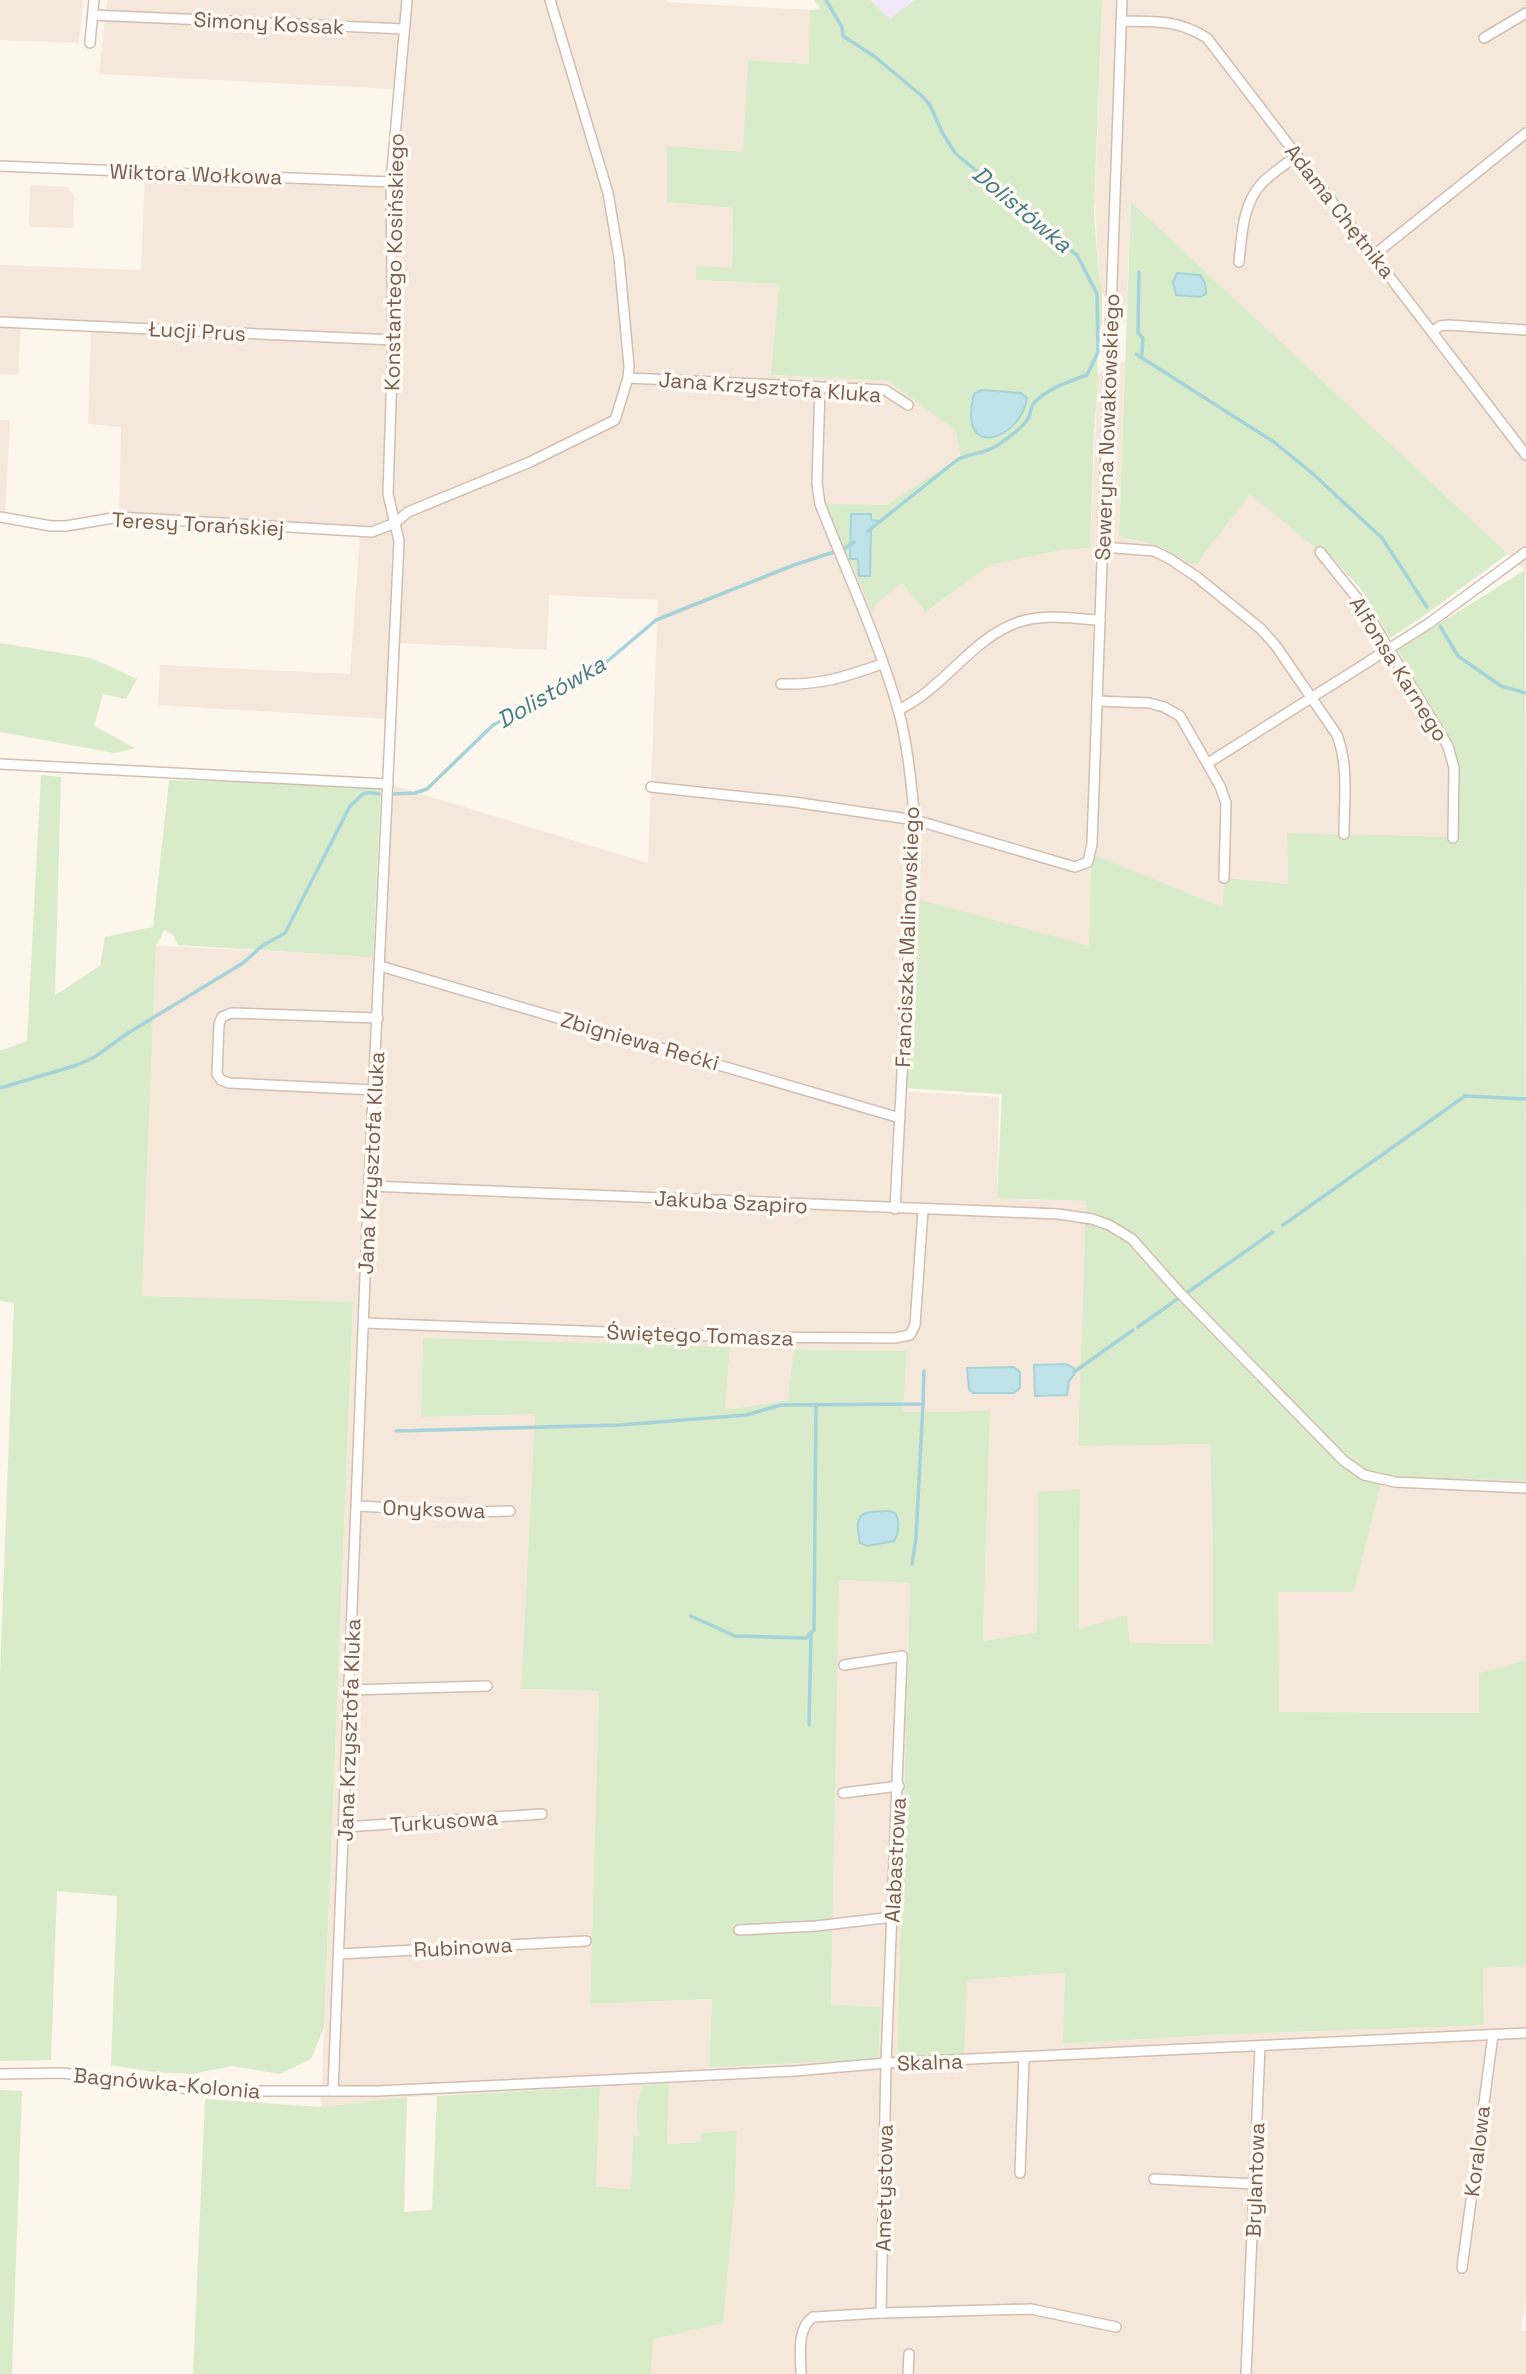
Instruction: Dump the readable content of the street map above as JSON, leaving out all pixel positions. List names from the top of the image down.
{
  "streets": {
    "street": [
      "Simony Kossak",
      "Wiktora Wołkowa",
      "Adama Chętnika",
      "Konstantego Kosińskiego",
      "Łucji Prus",
      "Jana Krzysztofa Kluka",
      "Seweryna Nowakowskiego",
      "Teresy Torańskiej",
      "Alfonsa Karnego",
      "Franciszka Malinowskiego",
      "Zbigniewa Rećki",
      "Jakuba Szapiro",
      "Świętego Tomasza",
      "Onyksowa",
      "Turkusowa",
      "Alabastrowa",
      "Rubinowa",
      "Skalna",
      "Bagnówka-Kolonia",
      "Koralowa",
      "Brylantowa",
      "Ametystowa"
    ]
  },
  "crossings": [
    ["Simony Kossak", "Konstantego Kosińskiego"],
    ["Wiktora Wołkowa", "Konstantego Kosińskiego"],
    ["Adama Chętnika", "Seweryna Nowakowskiego"],
    ["Konstantego Kosińskiego", "Łucji Prus"],
    ["Konstantego Kosińskiego", "Jana Krzysztofa Kluka"],
    ["Konstantego Kosińskiego", "Teresy Torańskiej"],
    ["Jana Krzysztofa Kluka", "Teresy Torańskiej"],
    ["Jana Krzysztofa Kluka", "Franciszka Malinowskiego"],
    ["Jana Krzysztofa Kluka", "Zbigniewa Rećki"],
    ["Jana Krzysztofa Kluka", "Jakuba Szapiro"],
    ["Jana Krzysztofa Kluka", "Świętego Tomasza"],
    ["Jana Krzysztofa Kluka", "Onyksowa"],
    ["Jana Krzysztofa Kluka", "Turkusowa"],
    ["Jana Krzysztofa Kluka", "Rubinowa"],
    ["Jana Krzysztofa Kluka", "Skalna"],
    ["Jana Krzysztofa Kluka", "Bagnówka-Kolonia"],
    ["Seweryna Nowakowskiego", "Franciszka Malinowskiego"],
    ["Franciszka Malinowskiego", "Zbigniewa Rećki"],
    ["Franciszka Malinowskiego", "Jakuba Szapiro"],
    ["Jakuba Szapiro", "Świętego Tomasza"],
    ["Alabastrowa", "Skalna"],
    ["Alabastrowa", "Ametystowa"],
    ["Skalna", "Bagnówka-Kolonia"],
    ["Skalna", "Koralowa"],
    ["Skalna", "Brylantowa"],
    ["Skalna", "Ametystowa"]
  ],
  "water": ["Dolistówka"]
}
